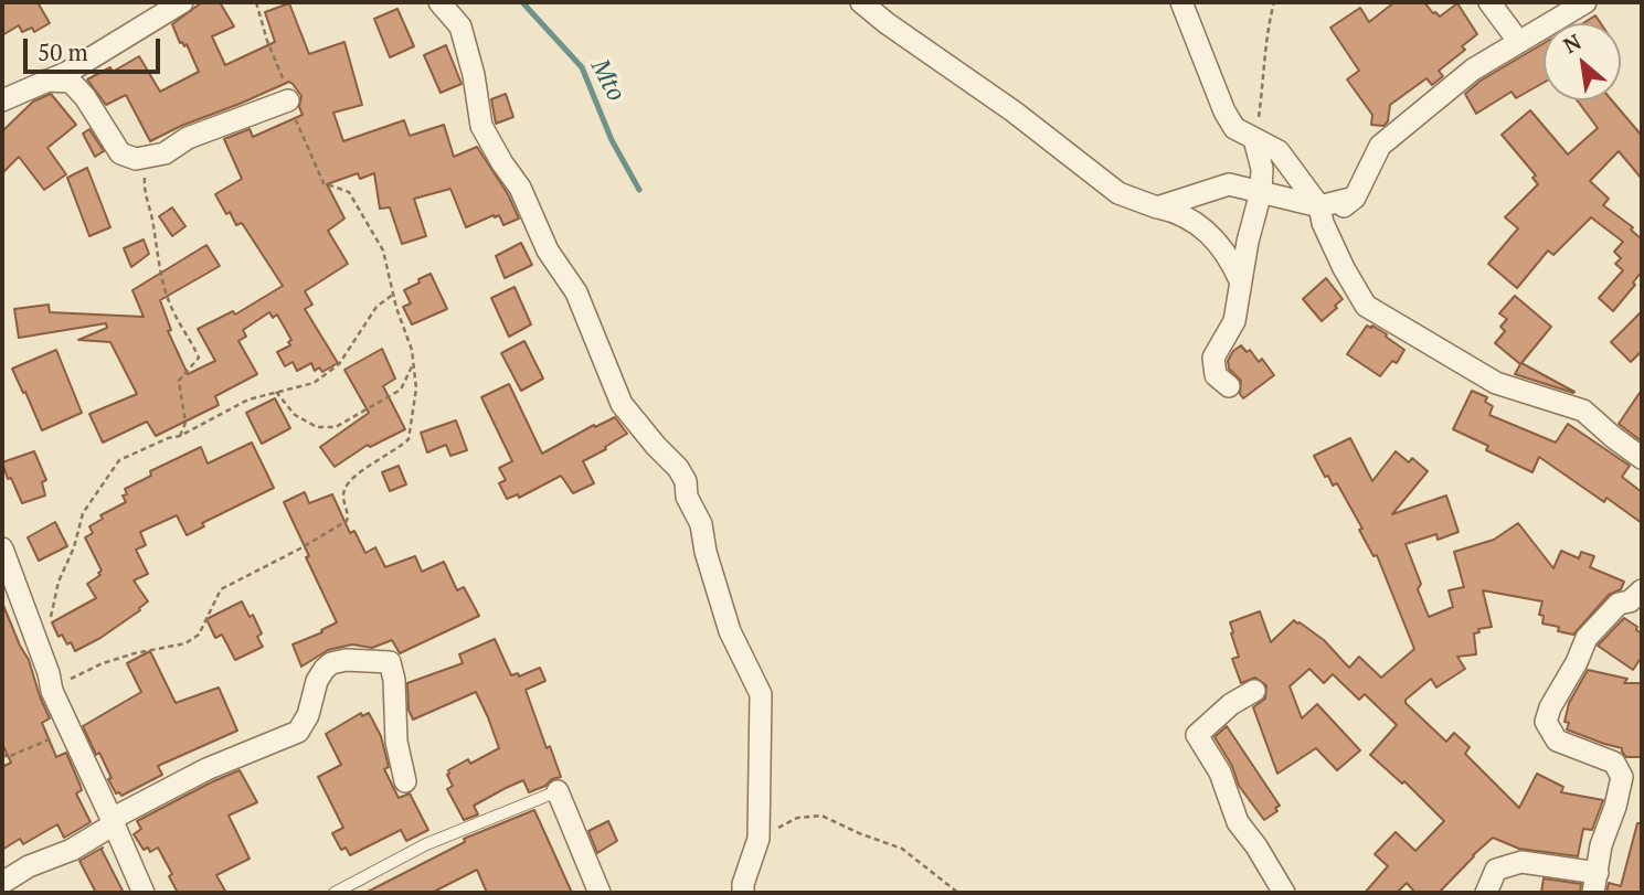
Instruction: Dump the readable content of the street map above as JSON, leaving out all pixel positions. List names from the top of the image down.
{
  "water": ["Mto"],
  "scale_bar": "50 m",
  "north": "top left"
}
